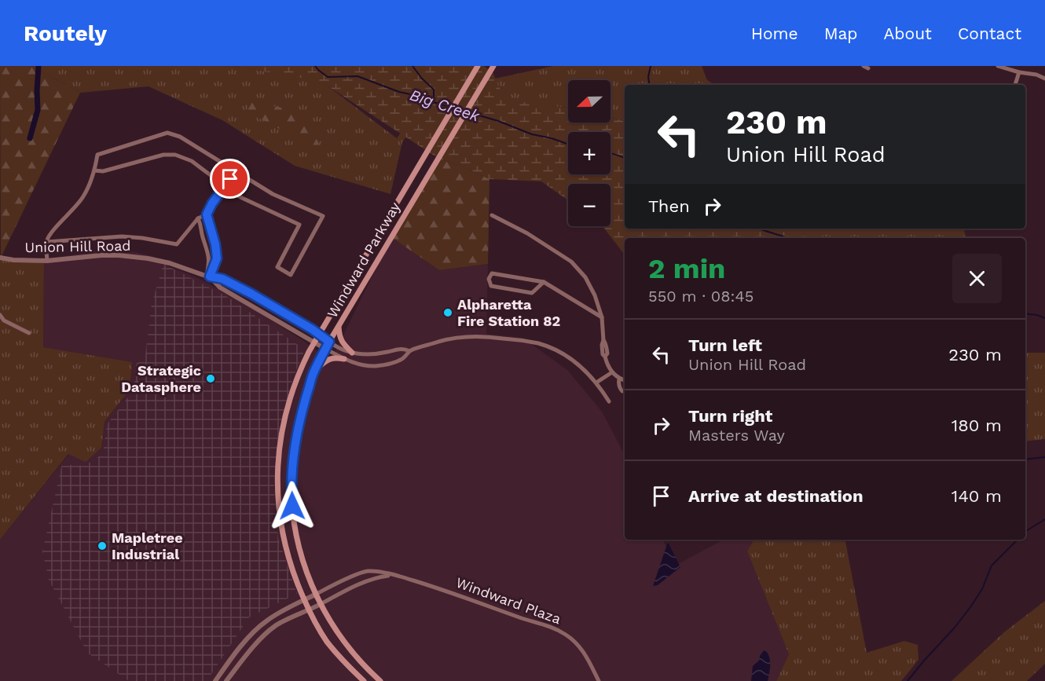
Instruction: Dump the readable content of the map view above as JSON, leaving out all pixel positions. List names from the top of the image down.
{
  "streets": {
    "main road": ["Windward Parkway"],
    "street": ["Union Hill Road", "Windward Plaza"]
  },
  "crossings": [
    ["Union Hill Road", "Windward Parkway"],
    ["Windward Parkway", "Windward Plaza"]
  ],
  "water": ["Big Creek"],
  "places": ["Alpharetta Fire Station 82", "Strategic Datasphere", "Mapletree Industrial"],
  "north": "left",
  "page": {
    "header": "Routely",
    "nav": [
      "Home",
      "Map",
      "About",
      "Contact"
    ],
    "map_buttons": ["+", "−"],
    "turn": ["230 m", "Union Hill Road"],
    "then": "Then",
    "heading": ["2 min", "550 m · 08:45"],
    "list": [
      {
        "name": "Turn left",
        "note": "Union Hill Road",
        "value": "230 m"
      },
      {
        "name": "Turn right",
        "note": "Masters Way",
        "value": "180 m"
      },
      {
        "name": "Arrive at destination",
        "value": "140 m"
      }
    ]
  }
}
